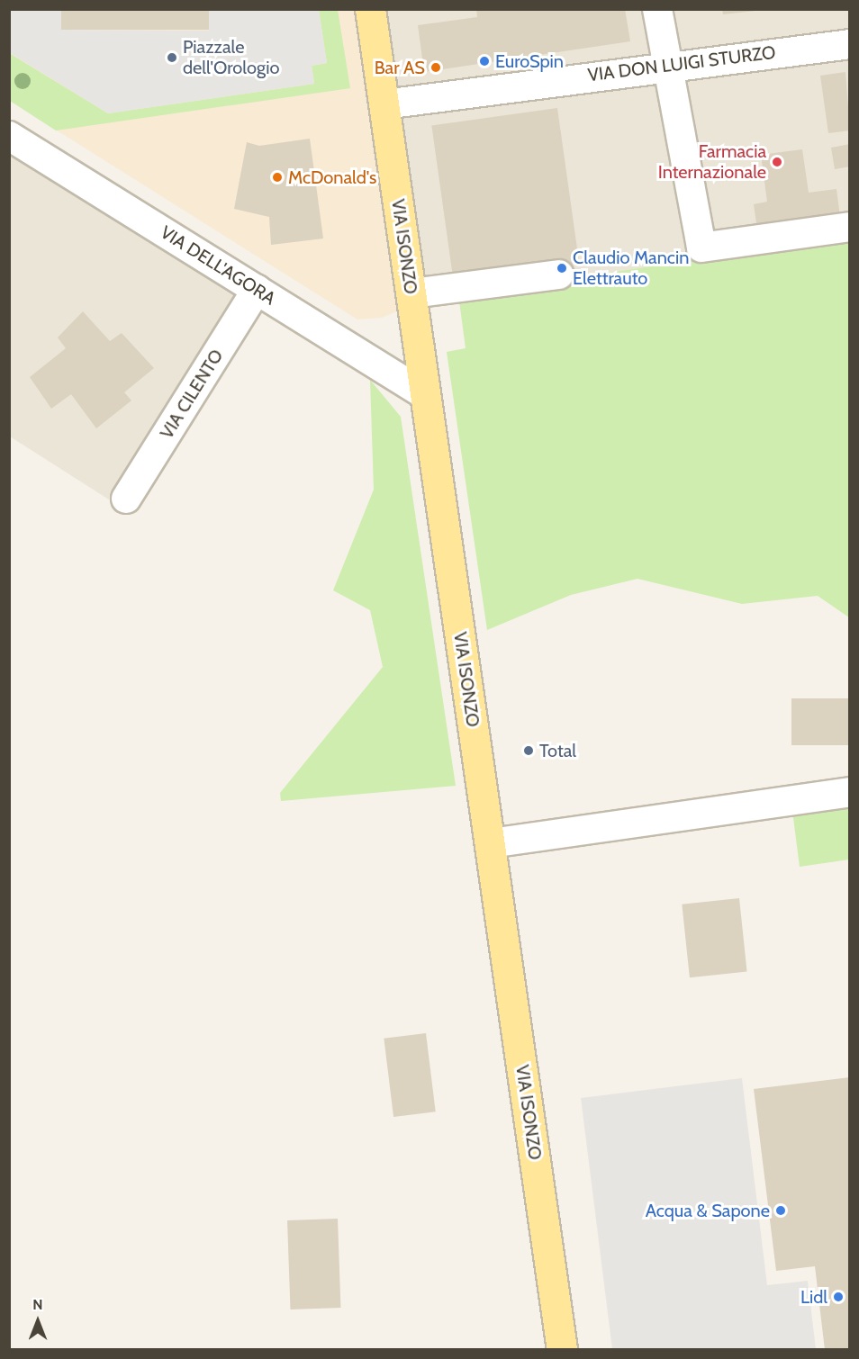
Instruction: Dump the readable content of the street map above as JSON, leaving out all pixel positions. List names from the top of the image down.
{
  "streets": {
    "main road": ["VIA ISONZO"],
    "street": ["VIA DON LUIGI STURZO", "VIA DELL'AGORA", "VIA CILENTO"]
  },
  "crossings": [
    ["VIA DON LUIGI STURZO", "VIA ISONZO"],
    ["VIA ISONZO", "VIA DELL'AGORA"],
    ["VIA DELL'AGORA", "VIA CILENTO"]
  ],
  "places": [
    "Piazzale dell'Orologio",
    "EuroSpin",
    "Bar AS",
    "Farmacia Internazionale",
    "McDonald's",
    "Claudio Mancin Elettrauto",
    "Total",
    "Acqua & Sapone",
    "Lidl"
  ],
  "north": "top"
}
